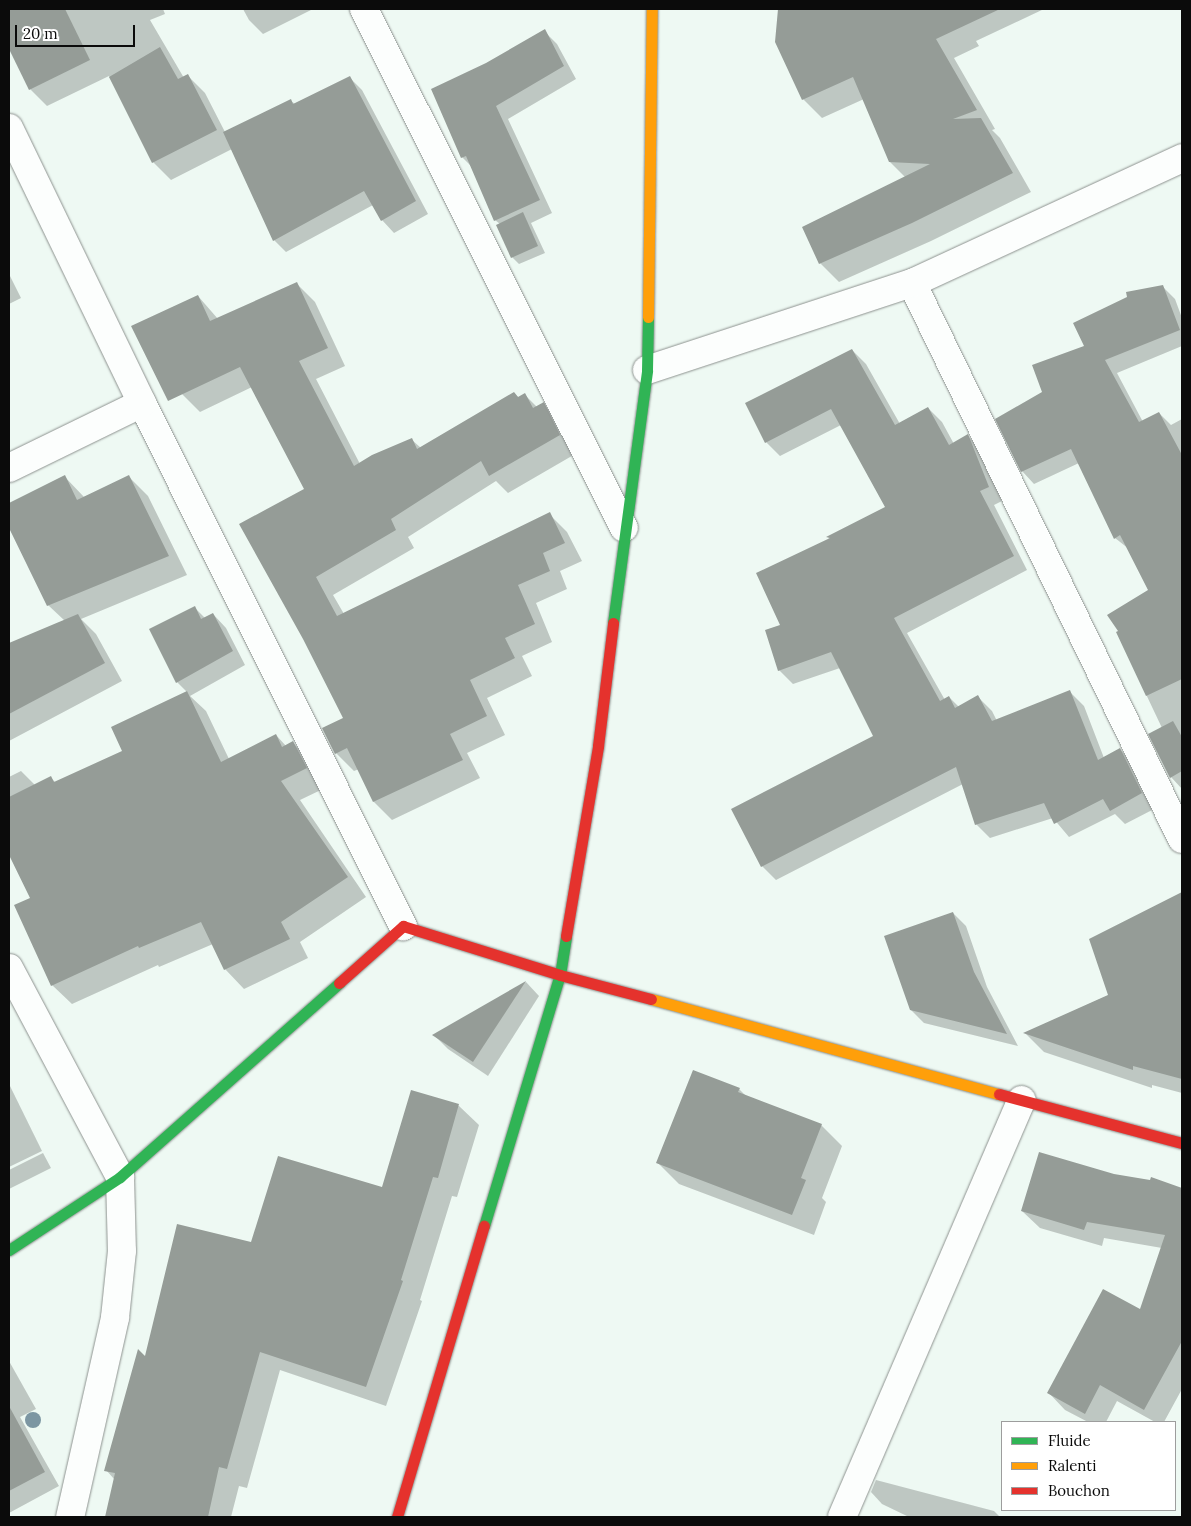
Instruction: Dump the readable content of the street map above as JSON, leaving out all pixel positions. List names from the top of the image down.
{
  "legend": ["Fluide", "Ralenti", "Bouchon"],
  "scale_bar": "20 m"
}
